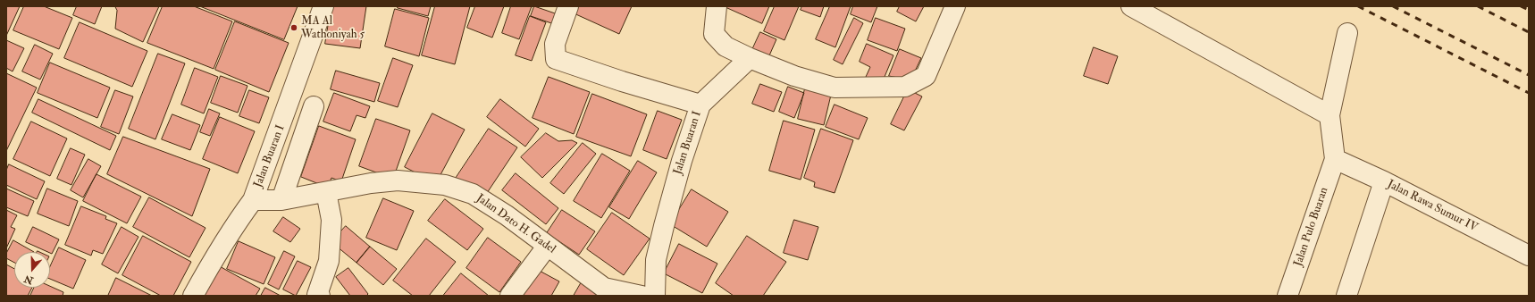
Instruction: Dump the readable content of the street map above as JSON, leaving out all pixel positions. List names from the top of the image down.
{
  "streets": {
    "street": [
      "Jalan Buaran I",
      "Jalan Rawa Sumur IV",
      "Jalan Dato H. Gadel",
      "Jalan Pulo Buaran"
    ]
  },
  "crossings": [
    ["Jalan Buaran I", "Jalan Dato H. Gadel"],
    ["Jalan Rawa Sumur IV", "Jalan Pulo Buaran"]
  ],
  "places": ["MA Al Wathoniyah 5"],
  "north": "bottom"
}
